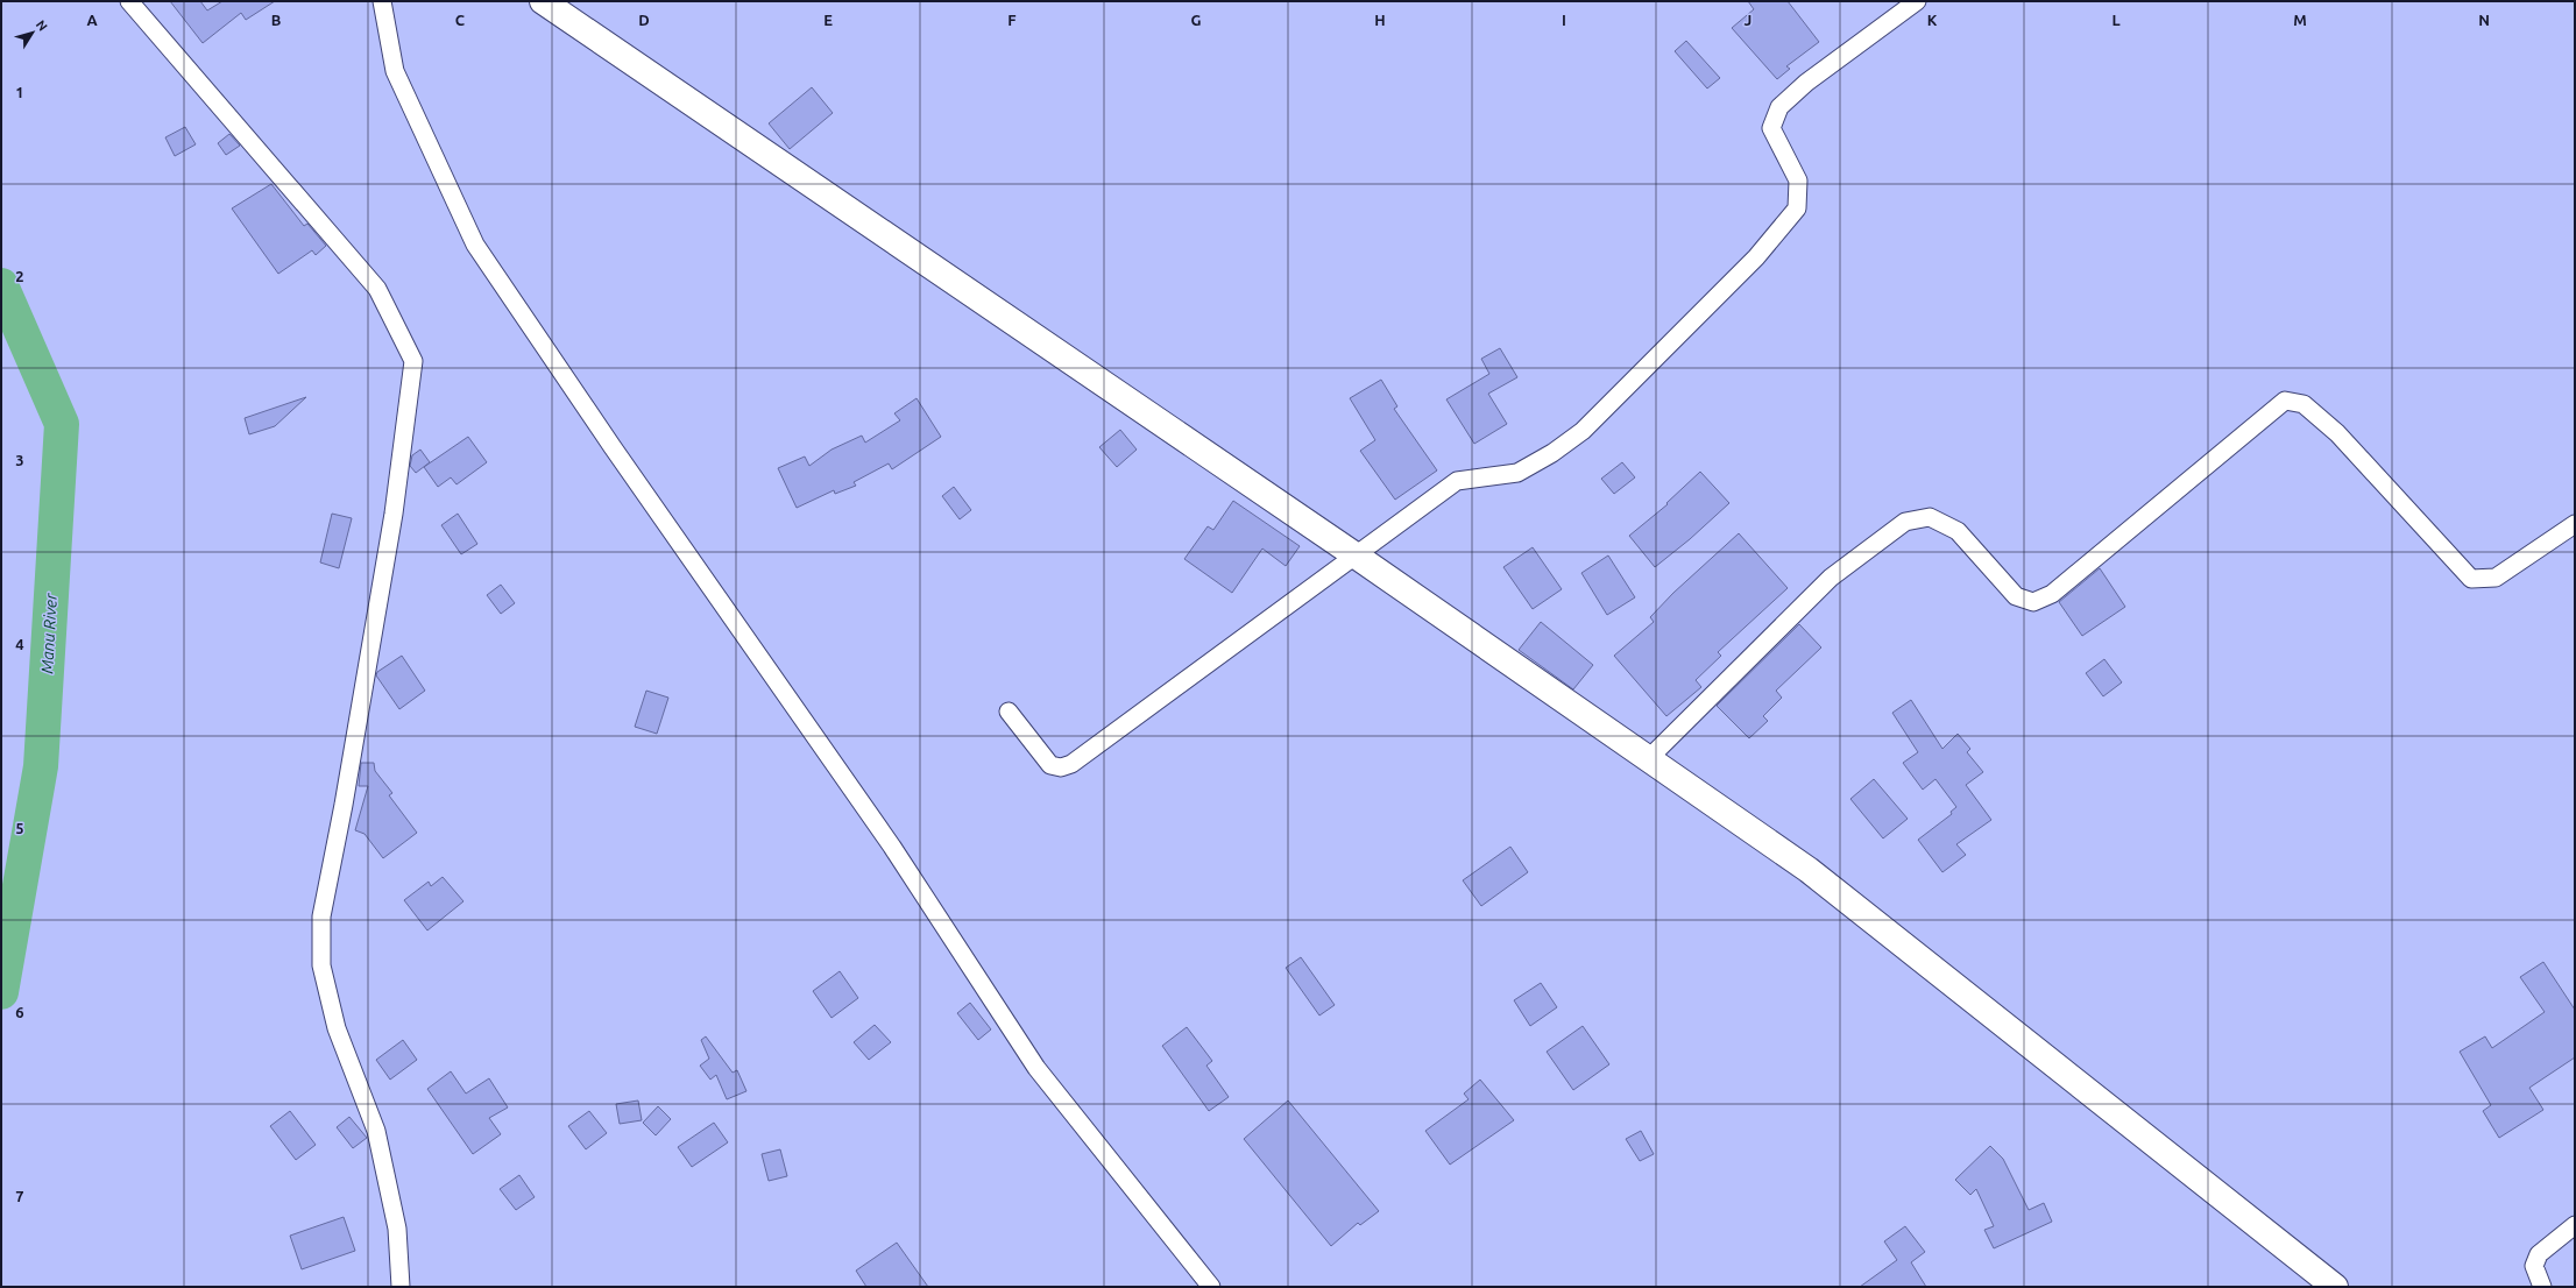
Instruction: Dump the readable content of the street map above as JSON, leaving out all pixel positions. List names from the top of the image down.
{
  "water": ["Manu River"],
  "north": "top right",
  "grid": {
    "columns": [
      "A",
      "B",
      "C",
      "D",
      "E",
      "F",
      "G",
      "H",
      "I",
      "J",
      "K",
      "L",
      "M",
      "N"
    ],
    "rows": [
      "1",
      "2",
      "3",
      "4",
      "5",
      "6",
      "7"
    ]
  }
}
